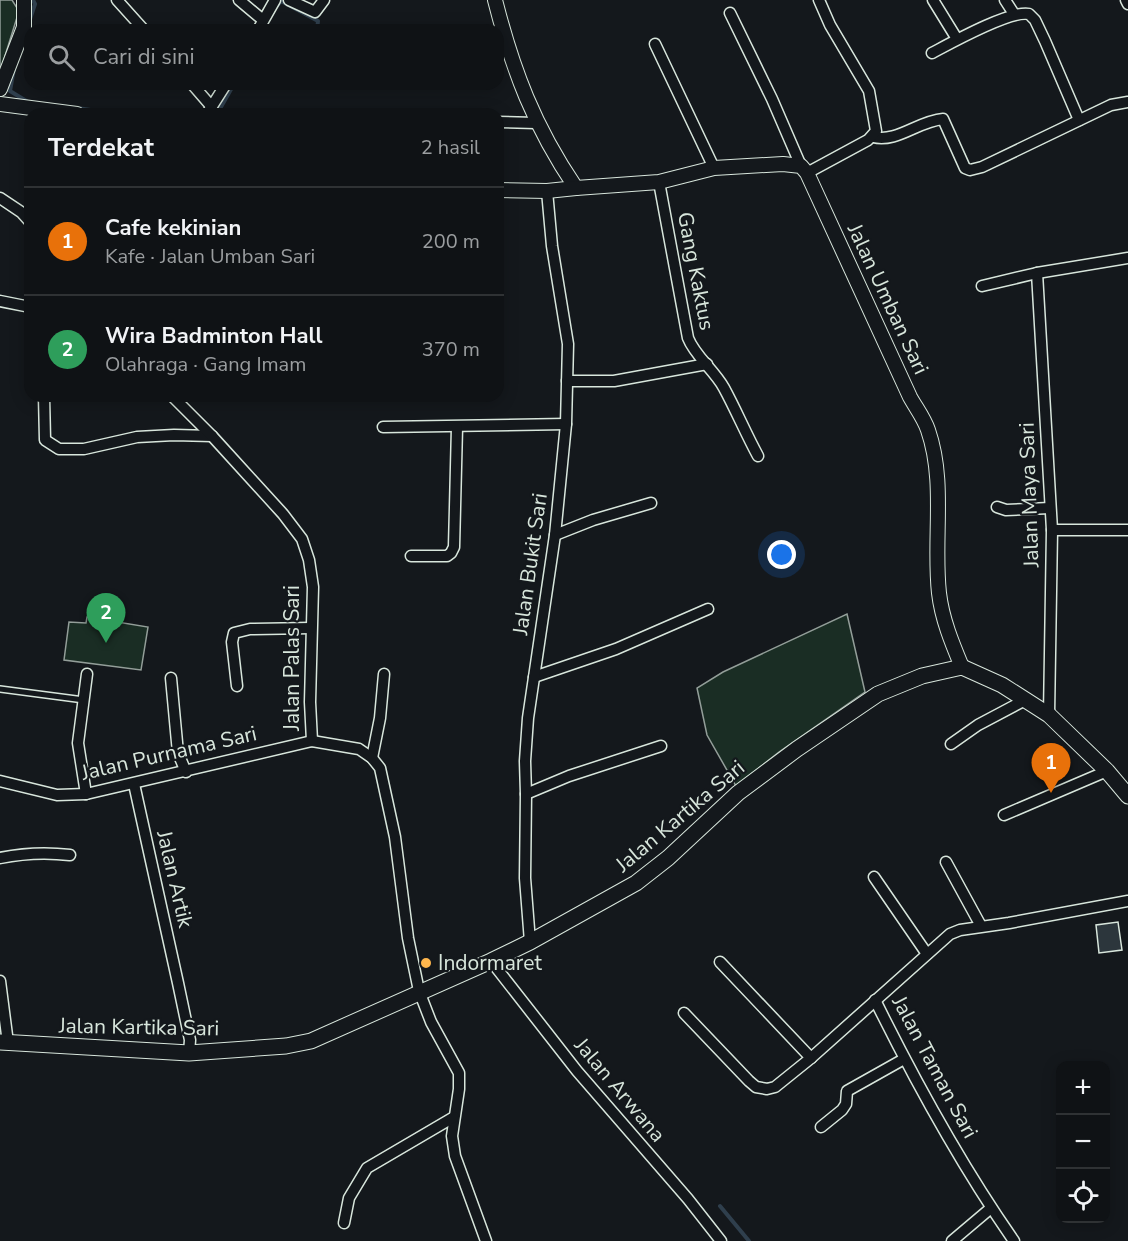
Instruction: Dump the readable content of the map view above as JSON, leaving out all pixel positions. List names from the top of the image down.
{
  "streets": {
    "main road": ["Jalan Kartika Sari"],
    "street": [
      "Gang Kaktus",
      "Jalan Umban Sari",
      "Jalan Maya Sari",
      "Jalan Bukit Sari",
      "Jalan Palas Sari",
      "Jalan Purnama Sari",
      "Jalan Artik",
      "Jalan Taman Sari",
      "Jalan Arwana"
    ]
  },
  "crossings": [
    ["Jalan Umban Sari", "Jalan Kartika Sari"],
    ["Jalan Bukit Sari", "Jalan Kartika Sari"],
    ["Jalan Palas Sari", "Jalan Purnama Sari"],
    ["Jalan Purnama Sari", "Jalan Artik"],
    ["Jalan Kartika Sari", "Jalan Artik"],
    ["Jalan Kartika Sari", "Jalan Arwana"]
  ],
  "places": ["Indormaret"],
  "page": {
    "search": "Cari di sini",
    "heading": ["Terdekat", "2 hasil"],
    "list": [
      {
        "mark": "1",
        "name": "Cafe kekinian",
        "note": "Kafe · Jalan Umban Sari",
        "value": "200 m"
      },
      {
        "mark": "2",
        "name": "Wira Badminton Hall",
        "note": "Olahraga · Gang Imam",
        "value": "370 m"
      }
    ],
    "pins": ["2", "1"],
    "map_buttons": ["+", "−"]
  }
}
